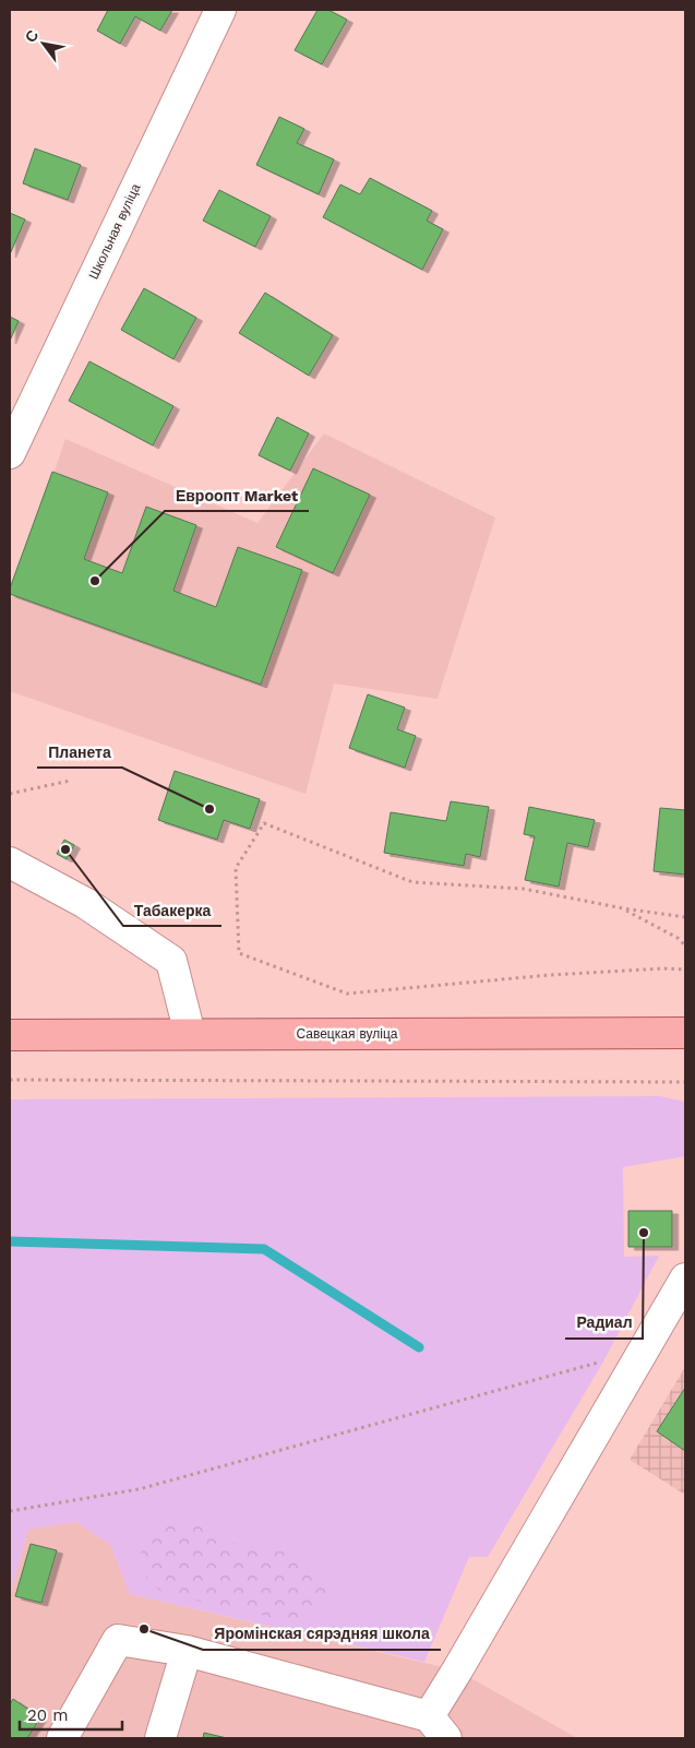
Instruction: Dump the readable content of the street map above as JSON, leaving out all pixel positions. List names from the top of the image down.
{
  "streets": {
    "main road": ["Савецкая вуліца"],
    "street": ["Школьная вуліца"]
  },
  "places": [
    "Евроопт Market",
    "Планета",
    "Табакерка",
    "Радиал",
    "Яромінская сярэдняя школа"
  ],
  "scale_bar": "20 m",
  "north": "top left"
}
